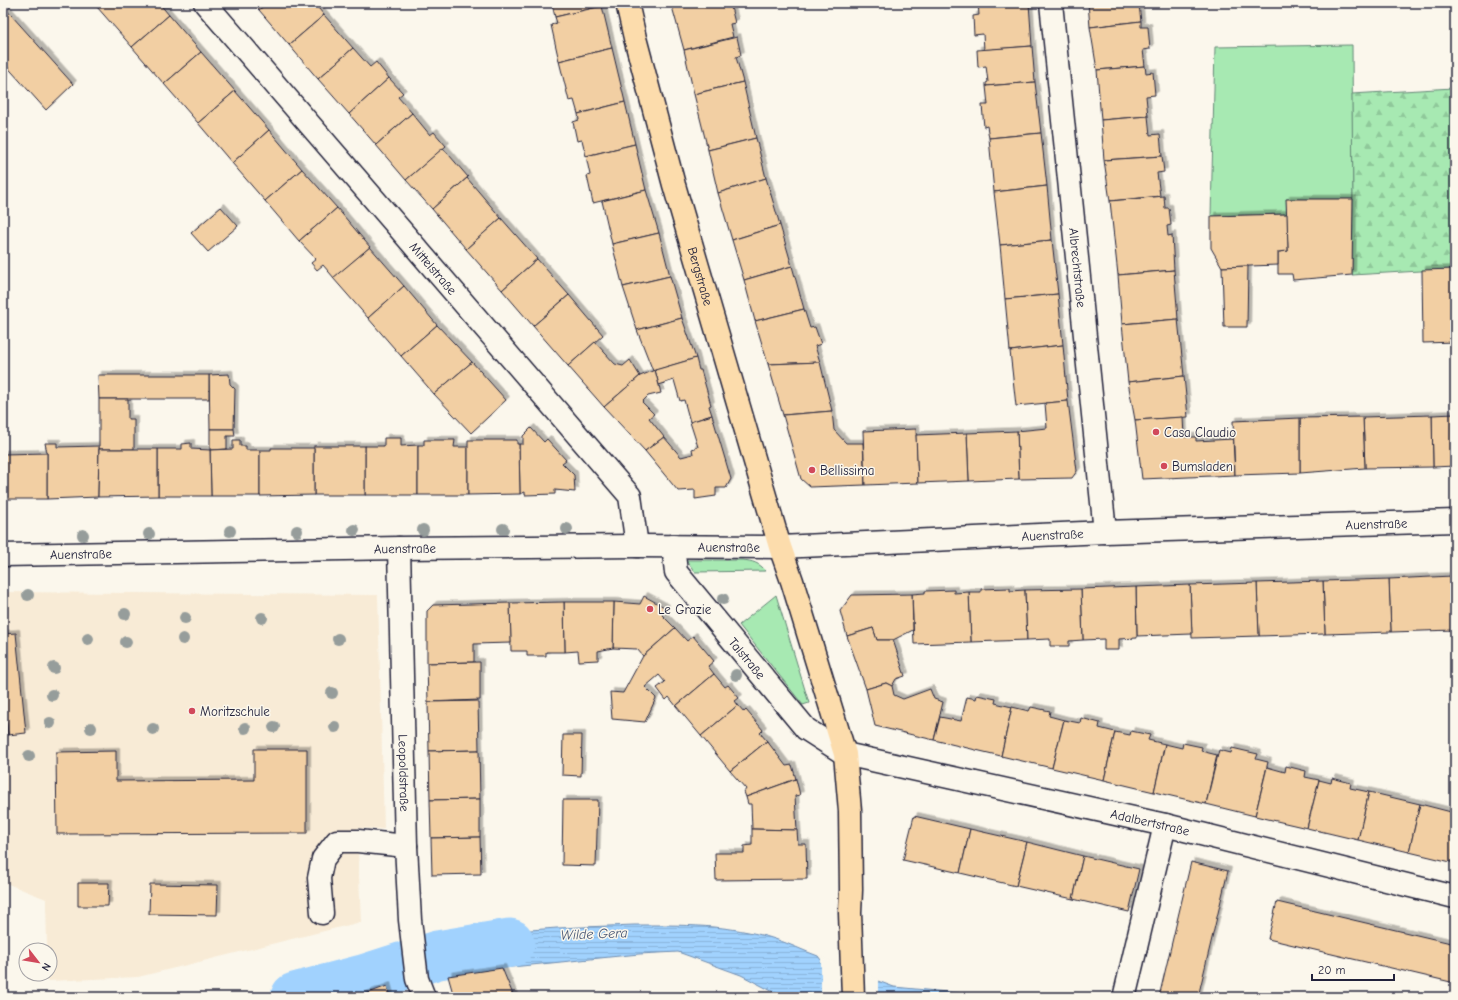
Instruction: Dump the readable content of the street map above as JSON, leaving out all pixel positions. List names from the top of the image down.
{
  "streets": {
    "main road": ["Bergstraße"],
    "street": [
      "Albrechtstraße",
      "Mittelstraße",
      "Auenstraße",
      "Talstraße",
      "Leopoldstraße",
      "Adalbertstraße"
    ]
  },
  "crossings": [
    ["Albrechtstraße", "Auenstraße"],
    ["Mittelstraße", "Auenstraße"],
    ["Bergstraße", "Auenstraße"],
    ["Auenstraße", "Talstraße"],
    ["Auenstraße", "Leopoldstraße"],
    ["Talstraße", "Adalbertstraße"]
  ],
  "water": ["Wilde Gera"],
  "places": [
    "Casa Claudio",
    "Bumsladen",
    "Bellissima",
    "Le Grazie",
    "Moritzschule"
  ],
  "scale_bar": "20 m",
  "north": "bottom right"
}
